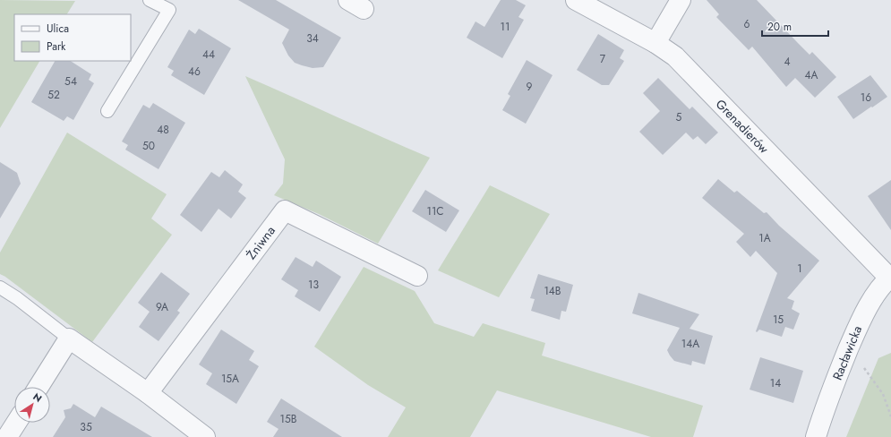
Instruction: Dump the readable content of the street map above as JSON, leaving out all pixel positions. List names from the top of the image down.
{
  "streets": {
    "street": ["Grenadierów", "Żniwna", "Racławicka"]
  },
  "crossings": [
    ["Grenadierów", "Racławicka"]
  ],
  "house_numbers": [
    "6",
    "11",
    "34",
    "44",
    "7",
    "4",
    "46",
    "4A",
    "54",
    "9",
    "52",
    "16",
    "5",
    "48",
    "50",
    "11C",
    "1A",
    "1",
    "13",
    "14B",
    "9A",
    "15",
    "14A",
    "15A",
    "14",
    "15B",
    "35"
  ],
  "legend": ["Ulica", "Park"],
  "scale_bar": "20 m",
  "north": "top right"
}
